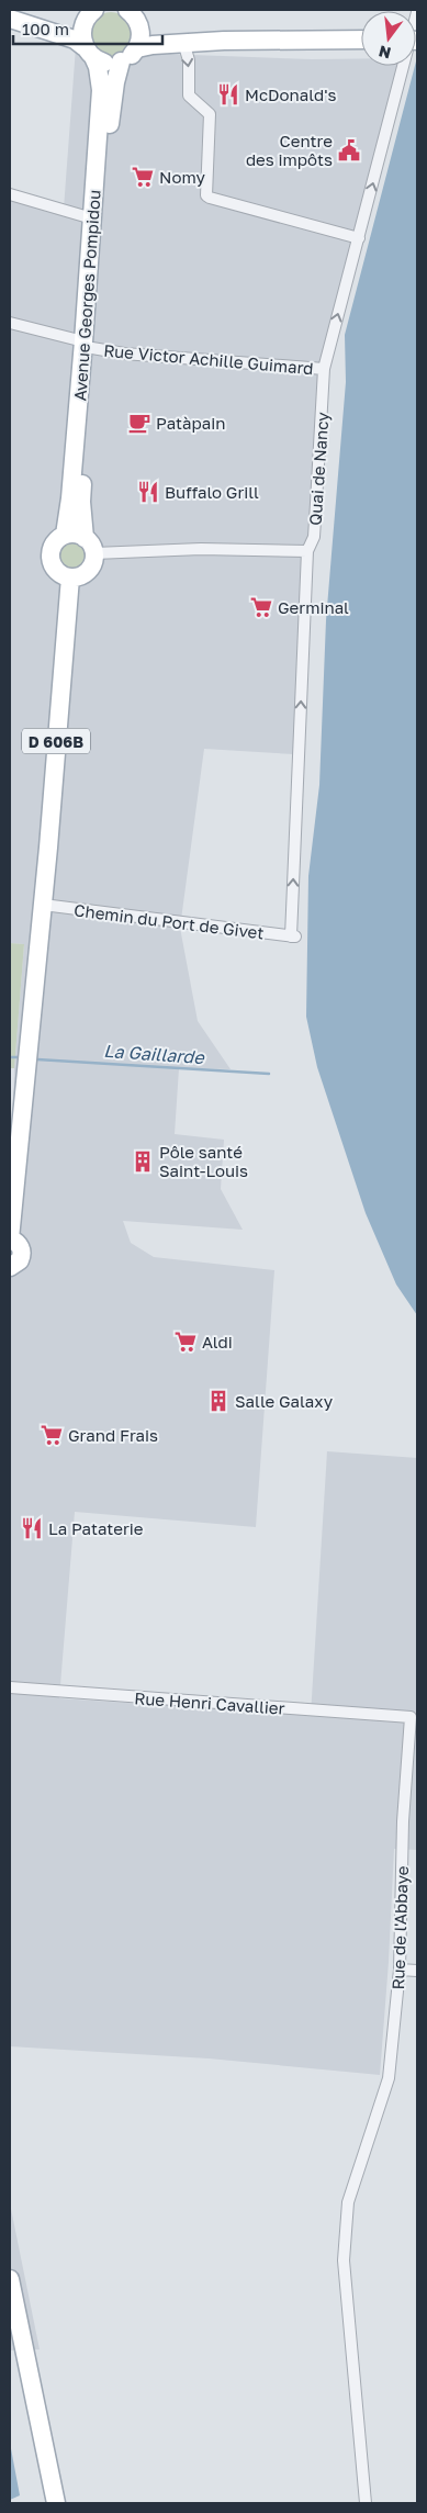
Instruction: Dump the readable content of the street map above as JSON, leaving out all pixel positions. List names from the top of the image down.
{
  "streets": {
    "main road": ["Avenue Georges Pompidou", "D 606B"],
    "street": [
      "Rue Victor Achille Guimard",
      "Quai de Nancy",
      "Chemin du Port de Givet",
      "Rue Henri Cavallier",
      "Rue de l'Abbaye"
    ]
  },
  "crossings": [
    ["Avenue Georges Pompidou", "Rue Victor Achille Guimard"],
    ["Avenue Georges Pompidou", "D 606B"],
    ["Rue Victor Achille Guimard", "Quai de Nancy"],
    ["Quai de Nancy", "Chemin du Port de Givet"],
    ["D 606B", "Chemin du Port de Givet"],
    ["Rue Henri Cavallier", "Rue de l'Abbaye"]
  ],
  "one_way": ["Quai de Nancy"],
  "water": ["La Gaillarde"],
  "places": {
    "restaurant": ["McDonald's", "Buffalo Grill", "La Pataterie"],
    "public building": ["Centre des impôts"],
    "supermarket": [
      "Nomy",
      "Germinal",
      "Aldi",
      "Grand Frais"
    ],
    "cafe": ["Patàpain"],
    "building": ["Pôle santé Saint-Louis", "Salle Galaxy"]
  },
  "scale_bar": "100 m",
  "north": "bottom"
}
